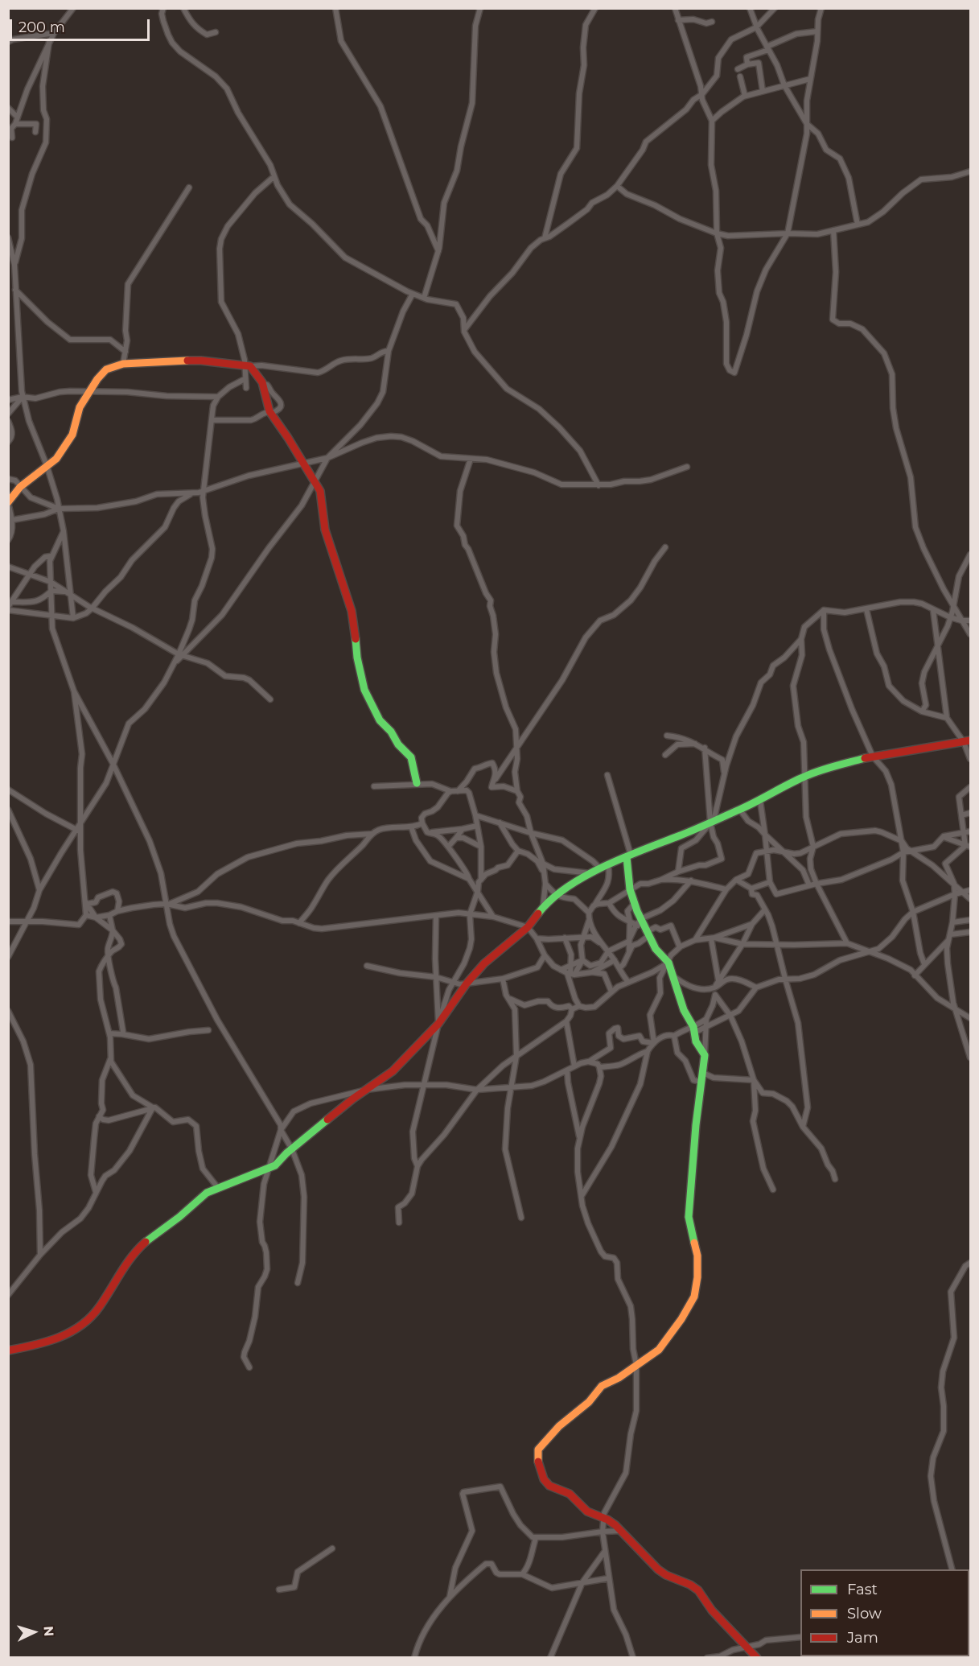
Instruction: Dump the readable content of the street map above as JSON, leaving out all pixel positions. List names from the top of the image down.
{
  "legend": ["Fast", "Slow", "Jam"],
  "scale_bar": "200 m",
  "north": "right"
}
